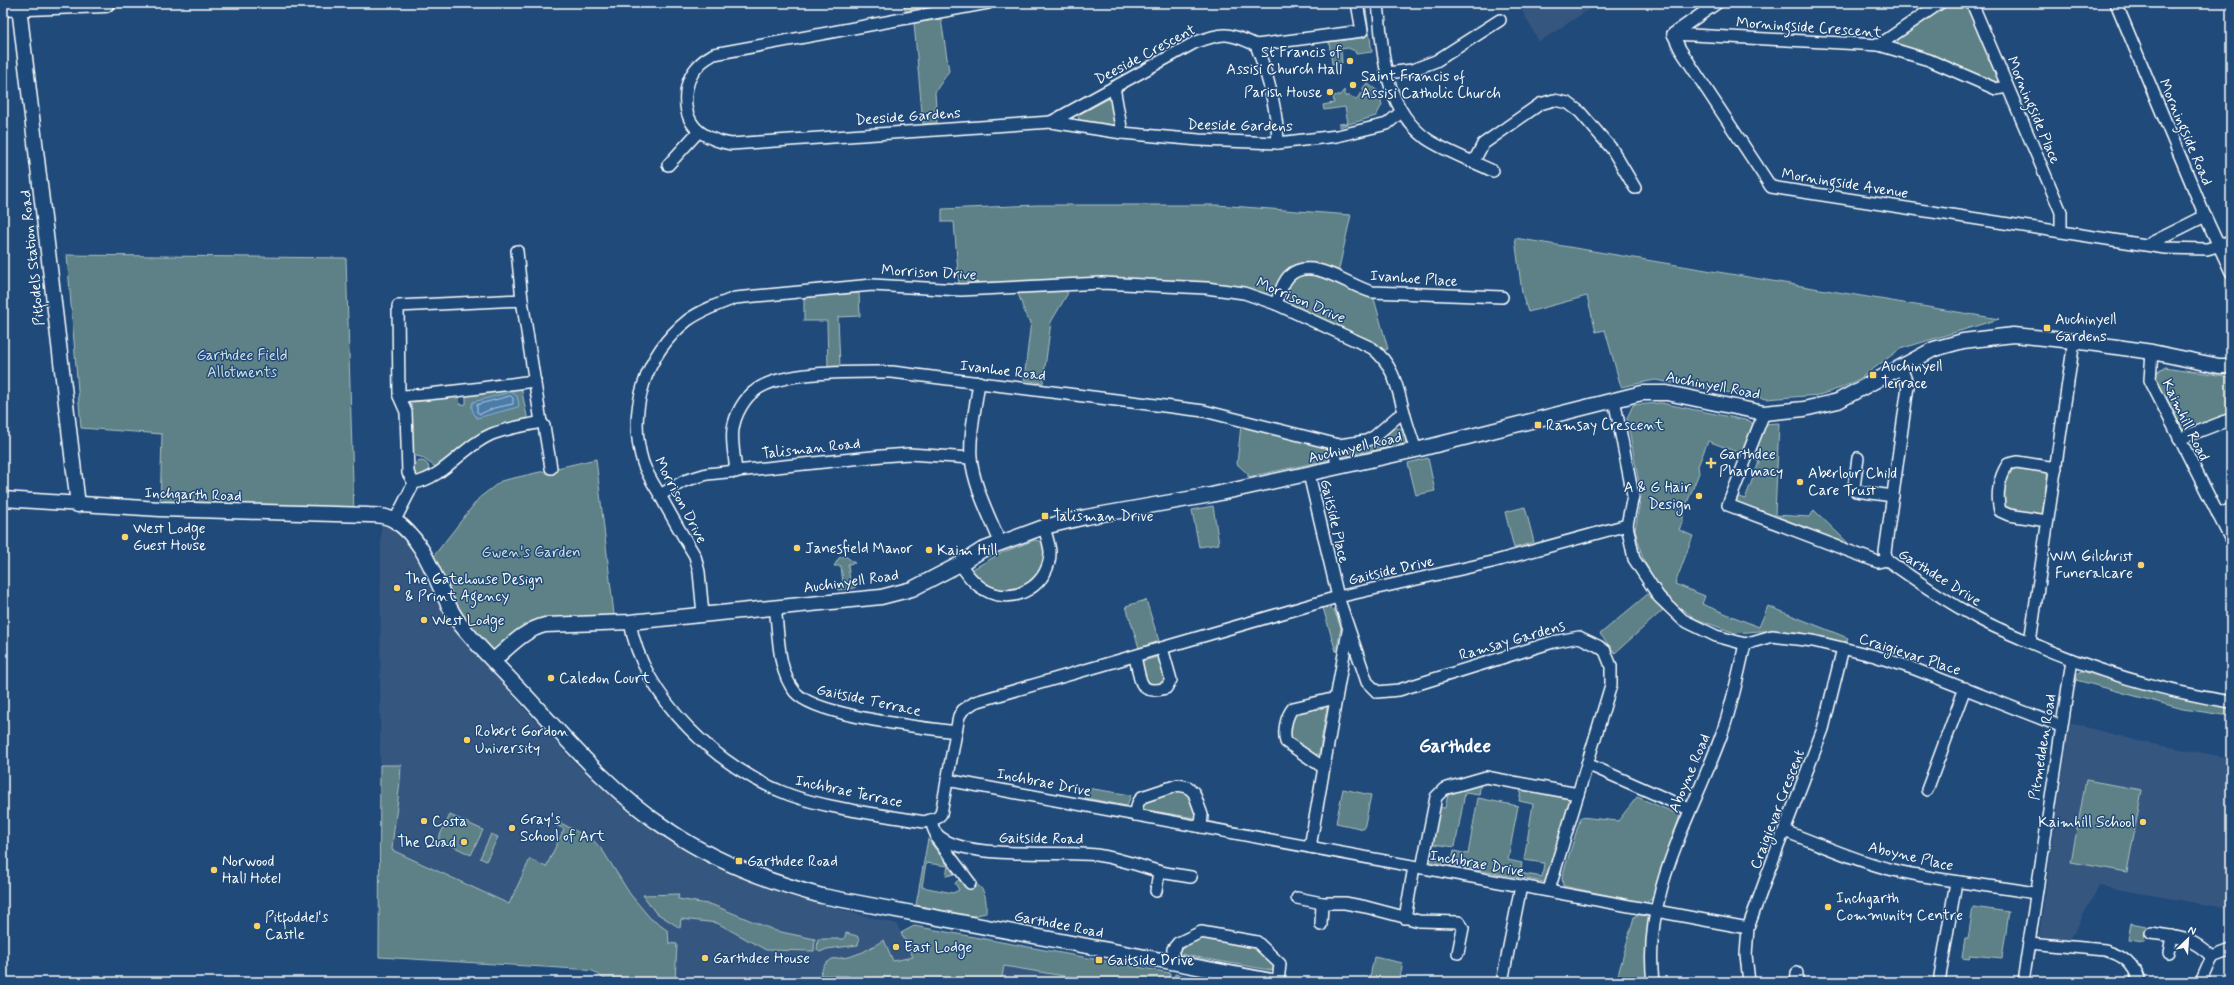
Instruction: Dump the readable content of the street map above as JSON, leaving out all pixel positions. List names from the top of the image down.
{
  "streets": {
    "street": [
      "Morningside Crescent",
      "Deeside Crescent",
      "Morningside Place",
      "Deeside Gardens",
      "Morningside Road",
      "Morningside Avenue",
      "Pitfodels Station Road",
      "Morrison Drive",
      "Ivanhoe Place",
      "Ivanhoe Road",
      "Auchinyell Road",
      "Kaimhill Road",
      "Talisman Road",
      "Inchgarth Road",
      "Gaitside Place",
      "Gaitside Drive",
      "Garthdee Drive",
      "Ramsay Gardens",
      "Craigievar Place",
      "Gaitside Terrace",
      "Pitmedden Road",
      "Aboyne Road",
      "Inchbrae Drive",
      "Inchbrae Terrace",
      "Craigievar Crescent",
      "Gaitside Road",
      "Aboyne Place",
      "Garthdee Road"
    ]
  },
  "crossings": [
    ["Morningside Crescent", "Morningside Place"],
    ["Morningside Crescent", "Morningside Avenue"],
    ["Deeside Crescent", "Deeside Gardens"],
    ["Morningside Place", "Morningside Avenue"],
    ["Morningside Road", "Morningside Avenue"],
    ["Pitfodels Station Road", "Inchgarth Road"],
    ["Morrison Drive", "Ivanhoe Place"],
    ["Morrison Drive", "Ivanhoe Road"],
    ["Morrison Drive", "Auchinyell Road"],
    ["Morrison Drive", "Talisman Road"],
    ["Ivanhoe Road", "Talisman Road"],
    ["Auchinyell Road", "Kaimhill Road"],
    ["Auchinyell Road", "Gaitside Place"],
    ["Auchinyell Road", "Garthdee Drive"],
    ["Auchinyell Road", "Gaitside Terrace"],
    ["Auchinyell Road", "Inchbrae Terrace"],
    ["Auchinyell Road", "Garthdee Road"],
    ["Inchgarth Road", "Garthdee Road"],
    ["Gaitside Place", "Gaitside Drive"],
    ["Gaitside Place", "Ramsay Gardens"],
    ["Gaitside Drive", "Ramsay Gardens"],
    ["Gaitside Drive", "Gaitside Terrace"],
    ["Gaitside Drive", "Inchbrae Drive"],
    ["Gaitside Drive", "Inchbrae Terrace"],
    ["Garthdee Drive", "Pitmedden Road"],
    ["Ramsay Gardens", "Inchbrae Drive"],
    ["Craigievar Place", "Pitmedden Road"],
    ["Craigievar Place", "Aboyne Road"],
    ["Craigievar Place", "Craigievar Crescent"],
    ["Pitmedden Road", "Aboyne Place"],
    ["Aboyne Road", "Inchbrae Drive"],
    ["Inchbrae Drive", "Craigievar Crescent"],
    ["Craigievar Crescent", "Aboyne Place"]
  ],
  "districts": ["Garthdee"],
  "parks": ["Garthdee Field Allotments", "Gwen's Garden"],
  "places": {
    "other": [
      "St Francis of Assisi Church Hall",
      "Saint Francis of Assisi Catholic Church",
      "Parish House",
      "Aberlour Child Care Trust",
      "A & G Hair Design",
      "West Lodge Guest House",
      "Janesfield Manor",
      "Kaim Hill",
      "WM Gilchrist Funeralcare",
      "The Gatehouse Design & Print Agency",
      "West Lodge",
      "Caledon Court",
      "Robert Gordon University",
      "Costa",
      "Kaimhill School",
      "Gray's School of Art",
      "The Quad",
      "Norwood Hall Hotel",
      "Inchgarth Community Centre",
      "Pitfoddel's Castle",
      "East Lodge",
      "Garthdee House"
    ],
    "transit": [
      "Auchinyell Gardens",
      "Auchinyell Terrace",
      "Ramsay Crescent",
      "Talisman Drive",
      "Garthdee Road",
      "Gaitside Drive"
    ],
    "health": ["Garthdee Pharmacy"]
  },
  "north": "top right"
}
